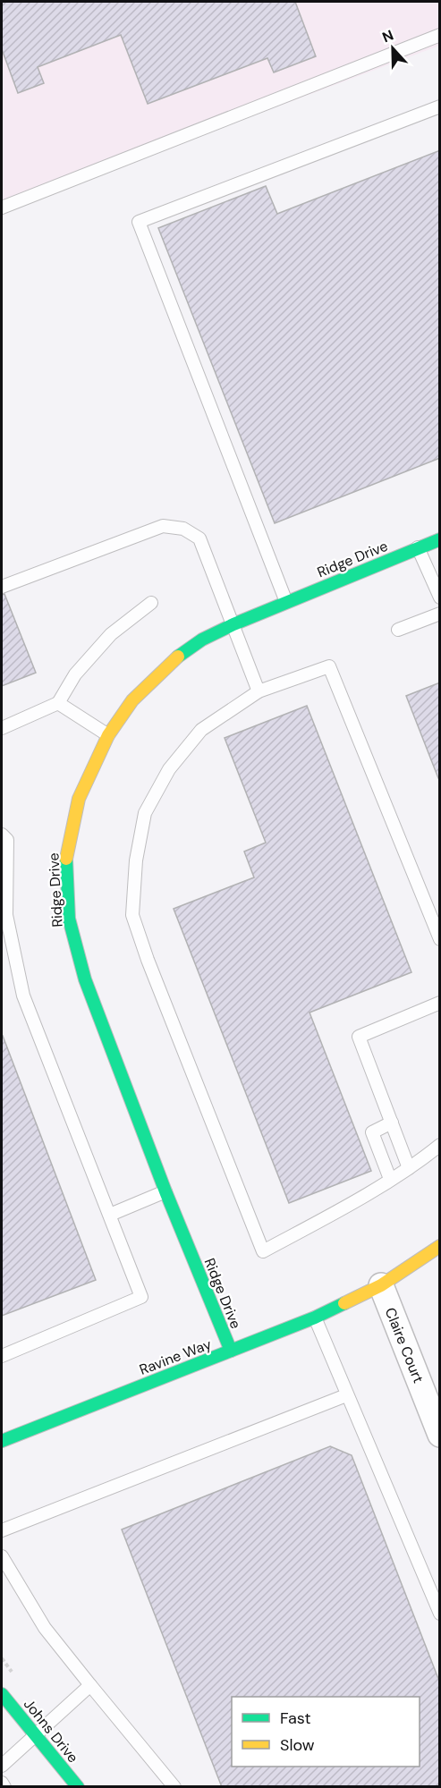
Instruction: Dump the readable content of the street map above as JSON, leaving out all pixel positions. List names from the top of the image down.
{
  "streets": {
    "street": [
      "Ridge Drive",
      "Claire Court",
      "Ravine Way",
      "Johns Drive"
    ]
  },
  "crossings": [
    ["Ridge Drive", "Ravine Way"],
    ["Claire Court", "Ravine Way"]
  ],
  "legend": ["Fast", "Slow"],
  "north": "top"
}
